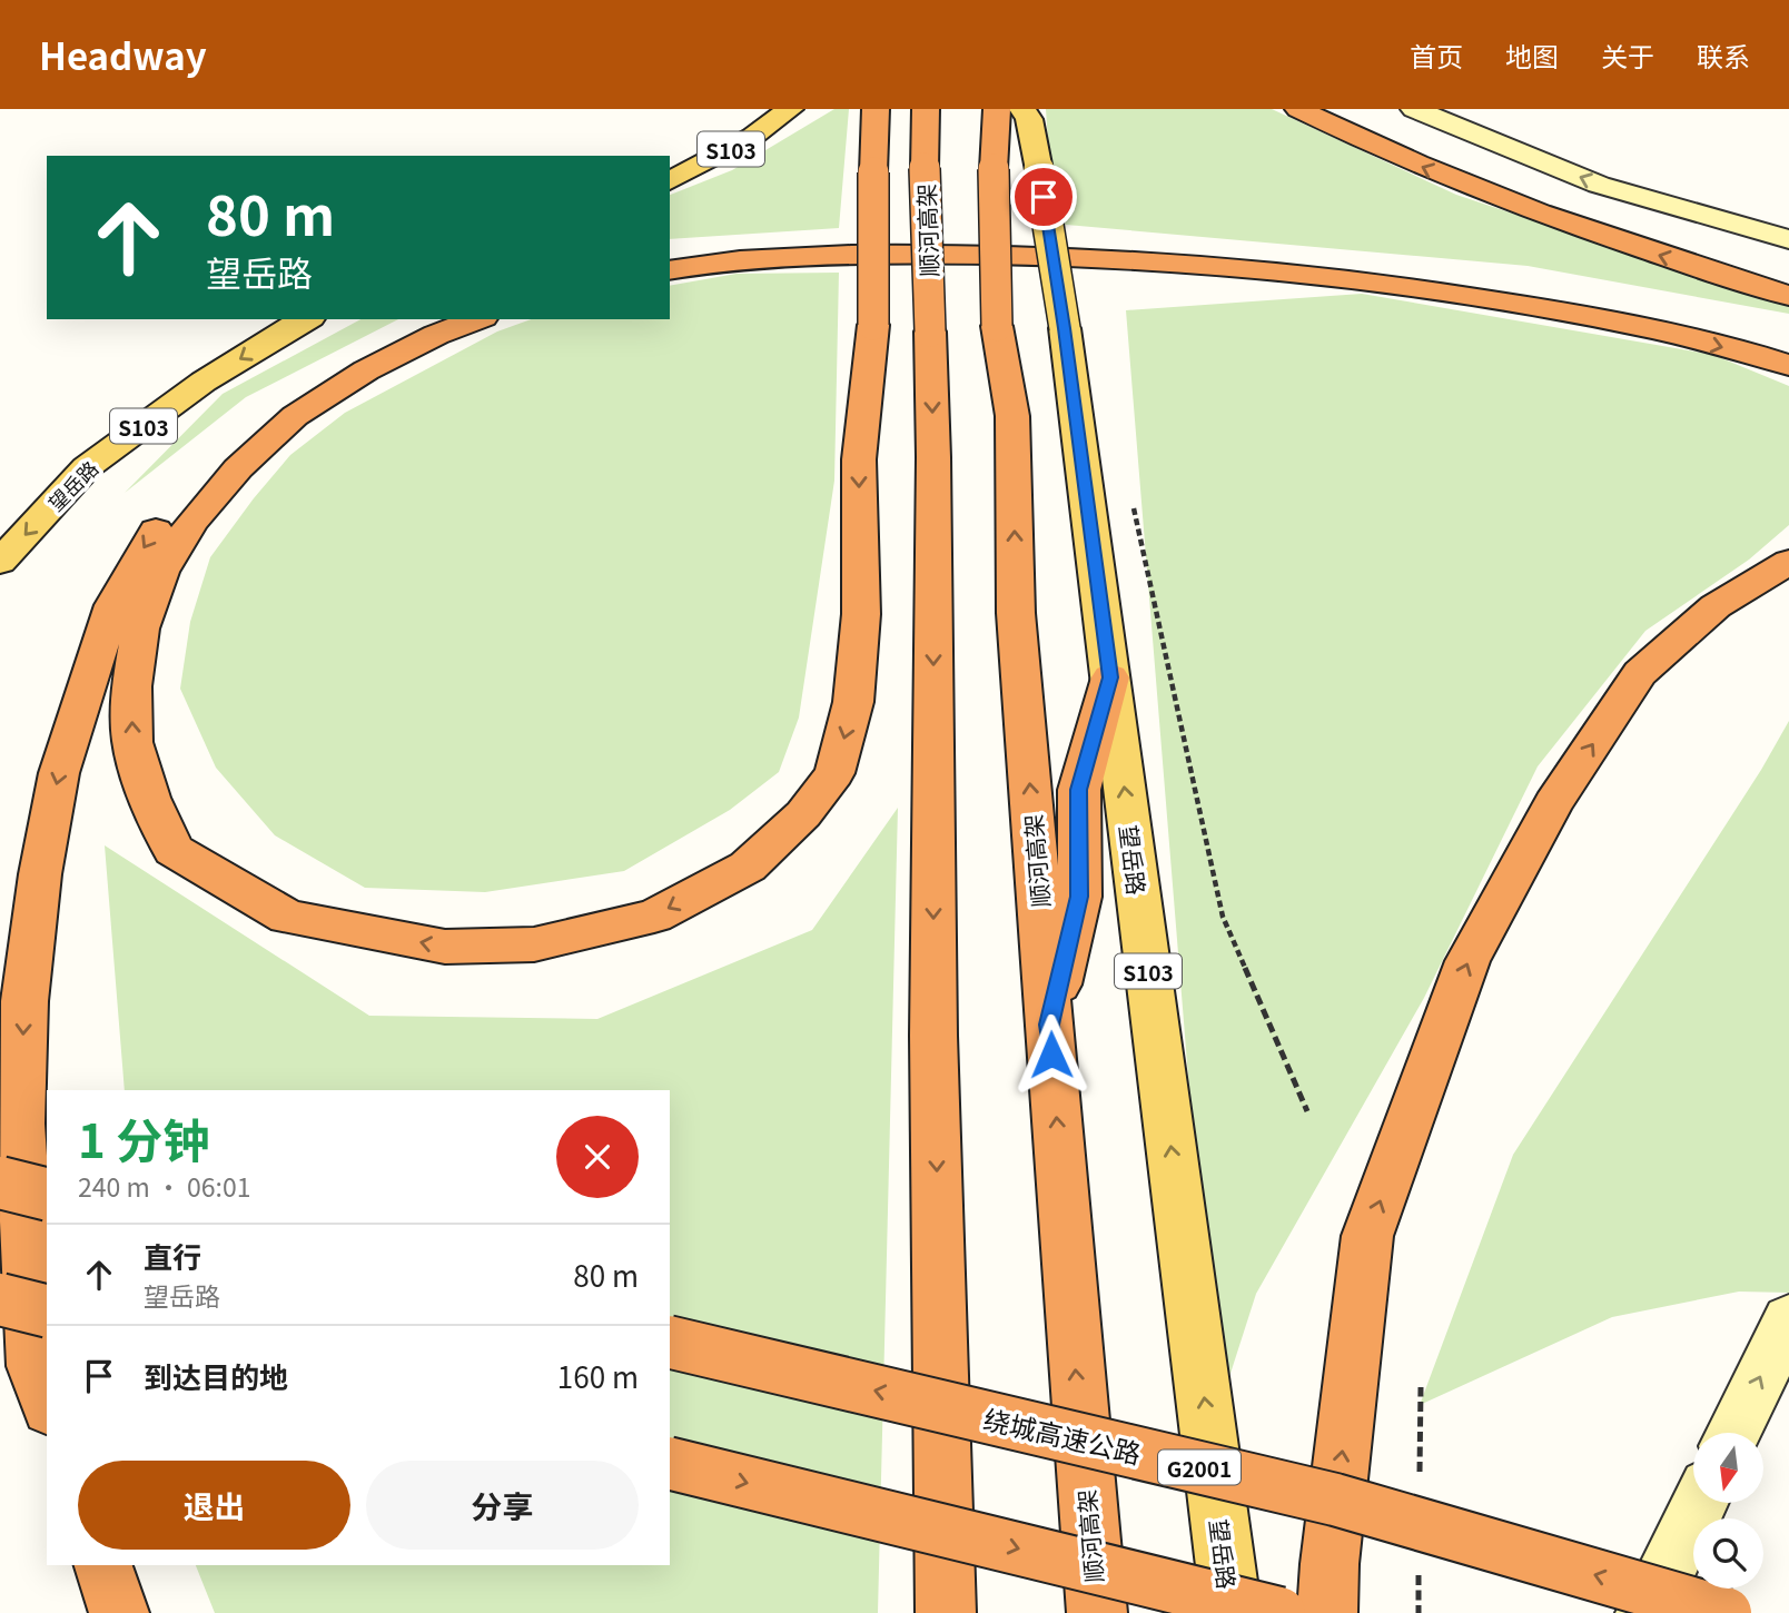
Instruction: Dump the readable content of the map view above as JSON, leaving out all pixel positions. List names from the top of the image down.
{
  "streets": {
    "highway": ["顺河高架", "绕城高速公路", "G2001"],
    "main road": ["S103", "望岳路"]
  },
  "north": "bottom",
  "page": {
    "header": "Headway",
    "nav": [
      "首页",
      "地图",
      "关于",
      "联系"
    ],
    "turn": ["80 m", "望岳路"],
    "heading": ["1 分钟", "240 m · 06:01"],
    "list": [
      {
        "name": "直行",
        "note": "望岳路",
        "value": "80 m"
      },
      {
        "name": "到达目的地",
        "value": "160 m"
      }
    ],
    "buttons": ["退出", "分享"]
  }
}
